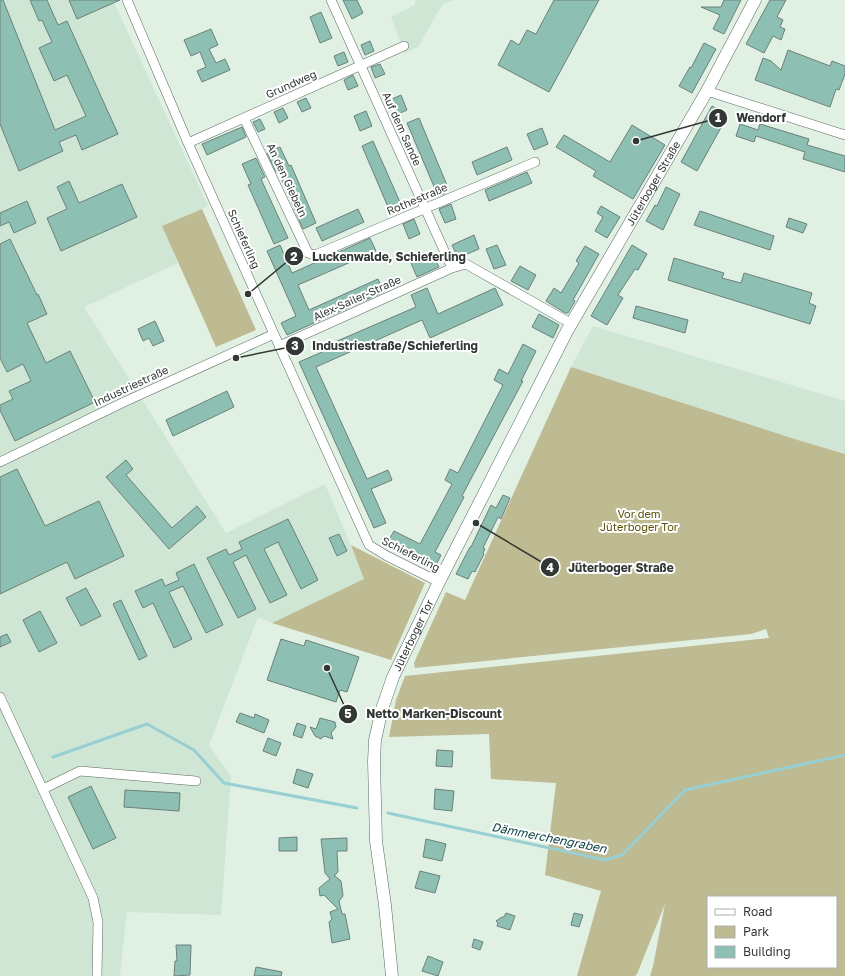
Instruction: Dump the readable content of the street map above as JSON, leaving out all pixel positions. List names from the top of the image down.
{
  "streets": {
    "main road": ["Jüterboger Straße", "Jüterboger Tor"],
    "street": [
      "Grundweg",
      "Auf dem Sande",
      "An den Giebeln",
      "Rothestraße",
      "Schieferling",
      "Alex-Sailer-Straße",
      "Industriestraße"
    ]
  },
  "crossings": [
    ["Grundweg", "Auf dem Sande"],
    ["Grundweg", "An den Giebeln"],
    ["Grundweg", "Schieferling"],
    ["Auf dem Sande", "Rothestraße"],
    ["Auf dem Sande", "Alex-Sailer-Straße"],
    ["An den Giebeln", "Rothestraße"],
    ["Jüterboger Straße", "Alex-Sailer-Straße"],
    ["Jüterboger Straße", "Jüterboger Tor"],
    ["Schieferling", "Alex-Sailer-Straße"],
    ["Schieferling", "Industriestraße"],
    ["Schieferling", "Jüterboger Tor"],
    ["Alex-Sailer-Straße", "Jüterboger Tor"]
  ],
  "water": ["Dämmerchengraben"],
  "parks": ["Vor dem Jüterboger Tor"],
  "places": [
    "Wendorf",
    "Luckenwalde, Schieferling",
    "Industriestraße/Schieferling",
    "Jüterboger Straße",
    "Netto Marken-Discount"
  ],
  "legend": ["Road", "Park", "Building"]
}
